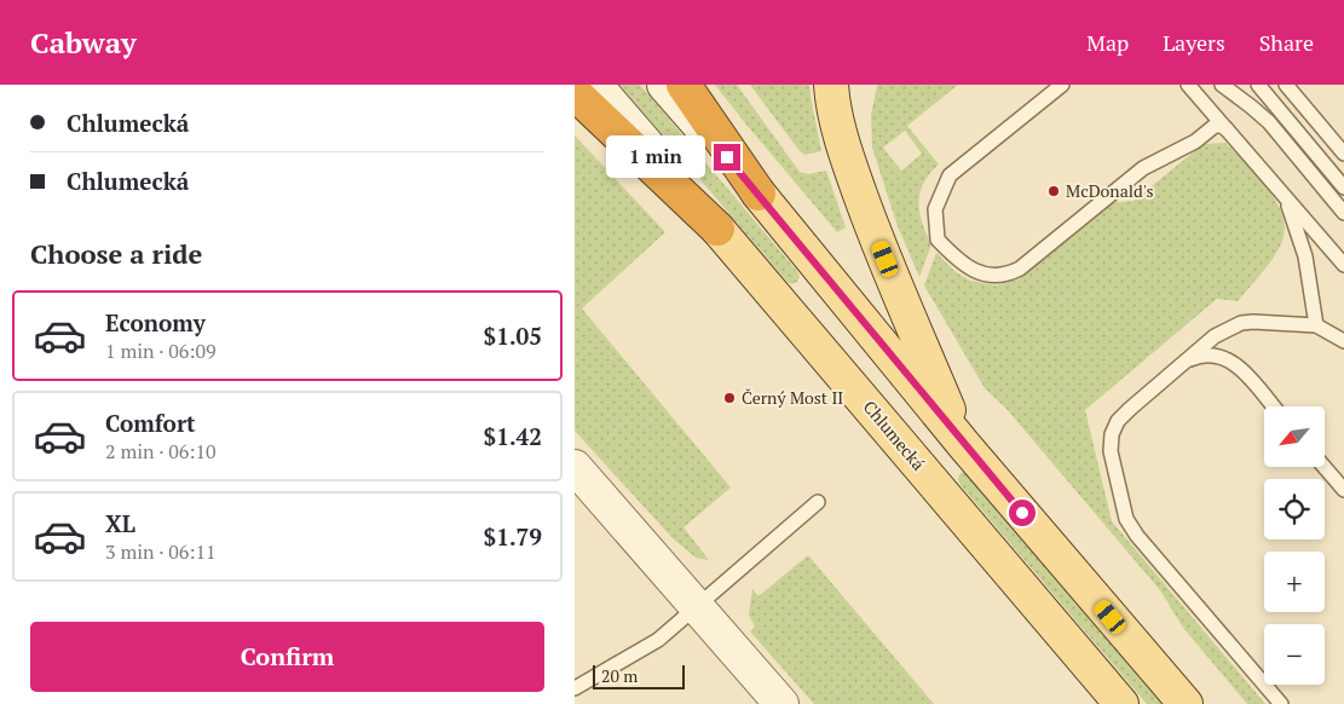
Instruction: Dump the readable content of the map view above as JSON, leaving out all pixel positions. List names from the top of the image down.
{
  "streets": {
    "main road": ["Chlumecká"]
  },
  "places": ["McDonald's", "Černý Most II"],
  "scale_bar": "20 m",
  "north": "bottom left",
  "page": {
    "header": "Cabway",
    "nav": ["Map", "Layers", "Share"],
    "banner": ["Chlumecká", "Chlumecká"],
    "bubble": "1 min",
    "heading": "Choose a ride",
    "list": [
      {
        "name": "Economy",
        "note": "1 min · 06:09",
        "value": "$1.05"
      },
      {
        "name": "Comfort",
        "note": "2 min · 06:10",
        "value": "$1.42"
      },
      {
        "name": "XL",
        "note": "3 min · 06:11",
        "value": "$1.79"
      }
    ],
    "map_buttons": ["+", "−"],
    "buttons": "Confirm",
    "scale": "20 m"
  }
}
